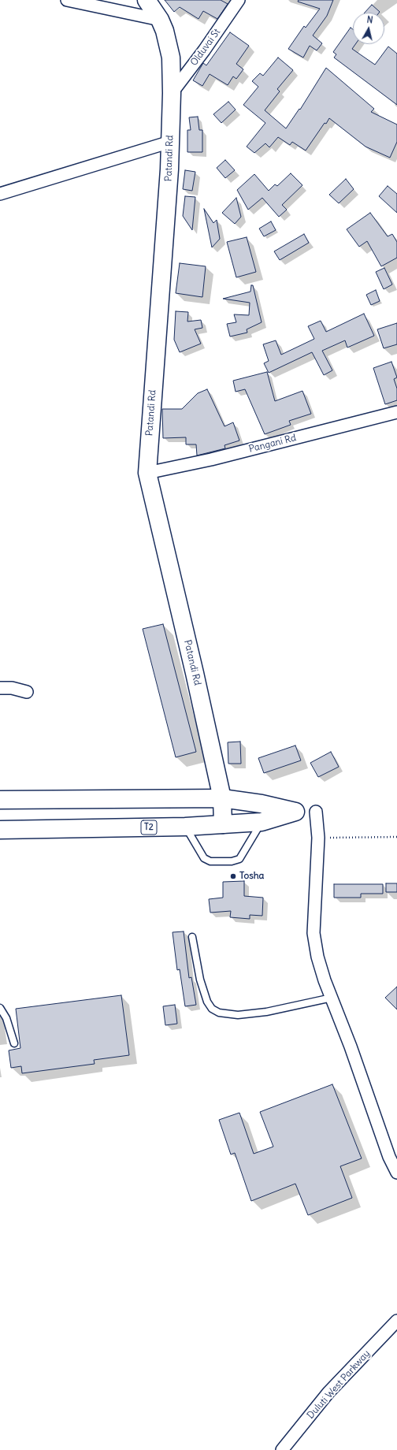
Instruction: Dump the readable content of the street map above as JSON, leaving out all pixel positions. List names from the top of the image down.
{
  "streets": {
    "main road": ["Patandi Rd", "T2"],
    "street": ["Olduvai St", "Pangani Rd", "Duluti West Parkway"]
  },
  "crossings": [
    ["Olduvai St", "Patandi Rd"],
    ["Patandi Rd", "Pangani Rd"],
    ["Patandi Rd", "T2"]
  ],
  "places": ["Tosha"],
  "north": "top"
}
